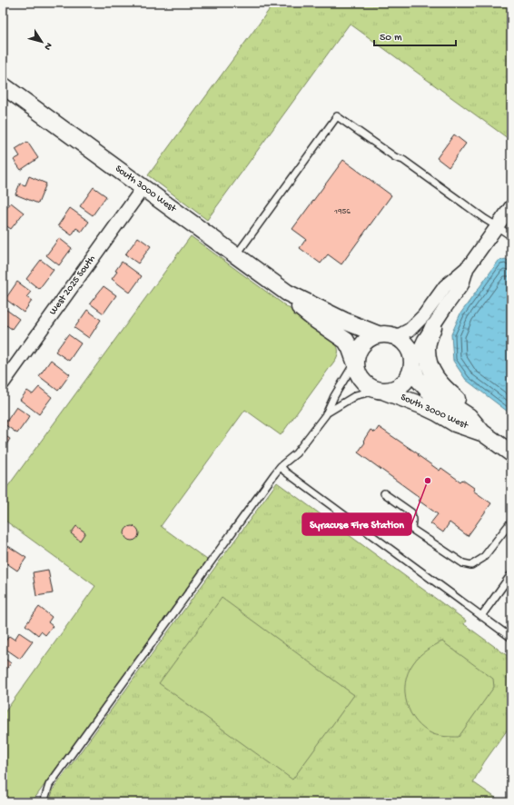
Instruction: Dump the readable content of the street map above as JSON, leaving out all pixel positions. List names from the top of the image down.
{
  "streets": {
    "street": ["South 3000 West", "West 2025 South"]
  },
  "crossings": [
    ["South 3000 West", "West 2025 South"]
  ],
  "places": ["Syracuse Fire Station"],
  "house_numbers": ["1956"],
  "scale_bar": "50 m",
  "north": "bottom right"
}
